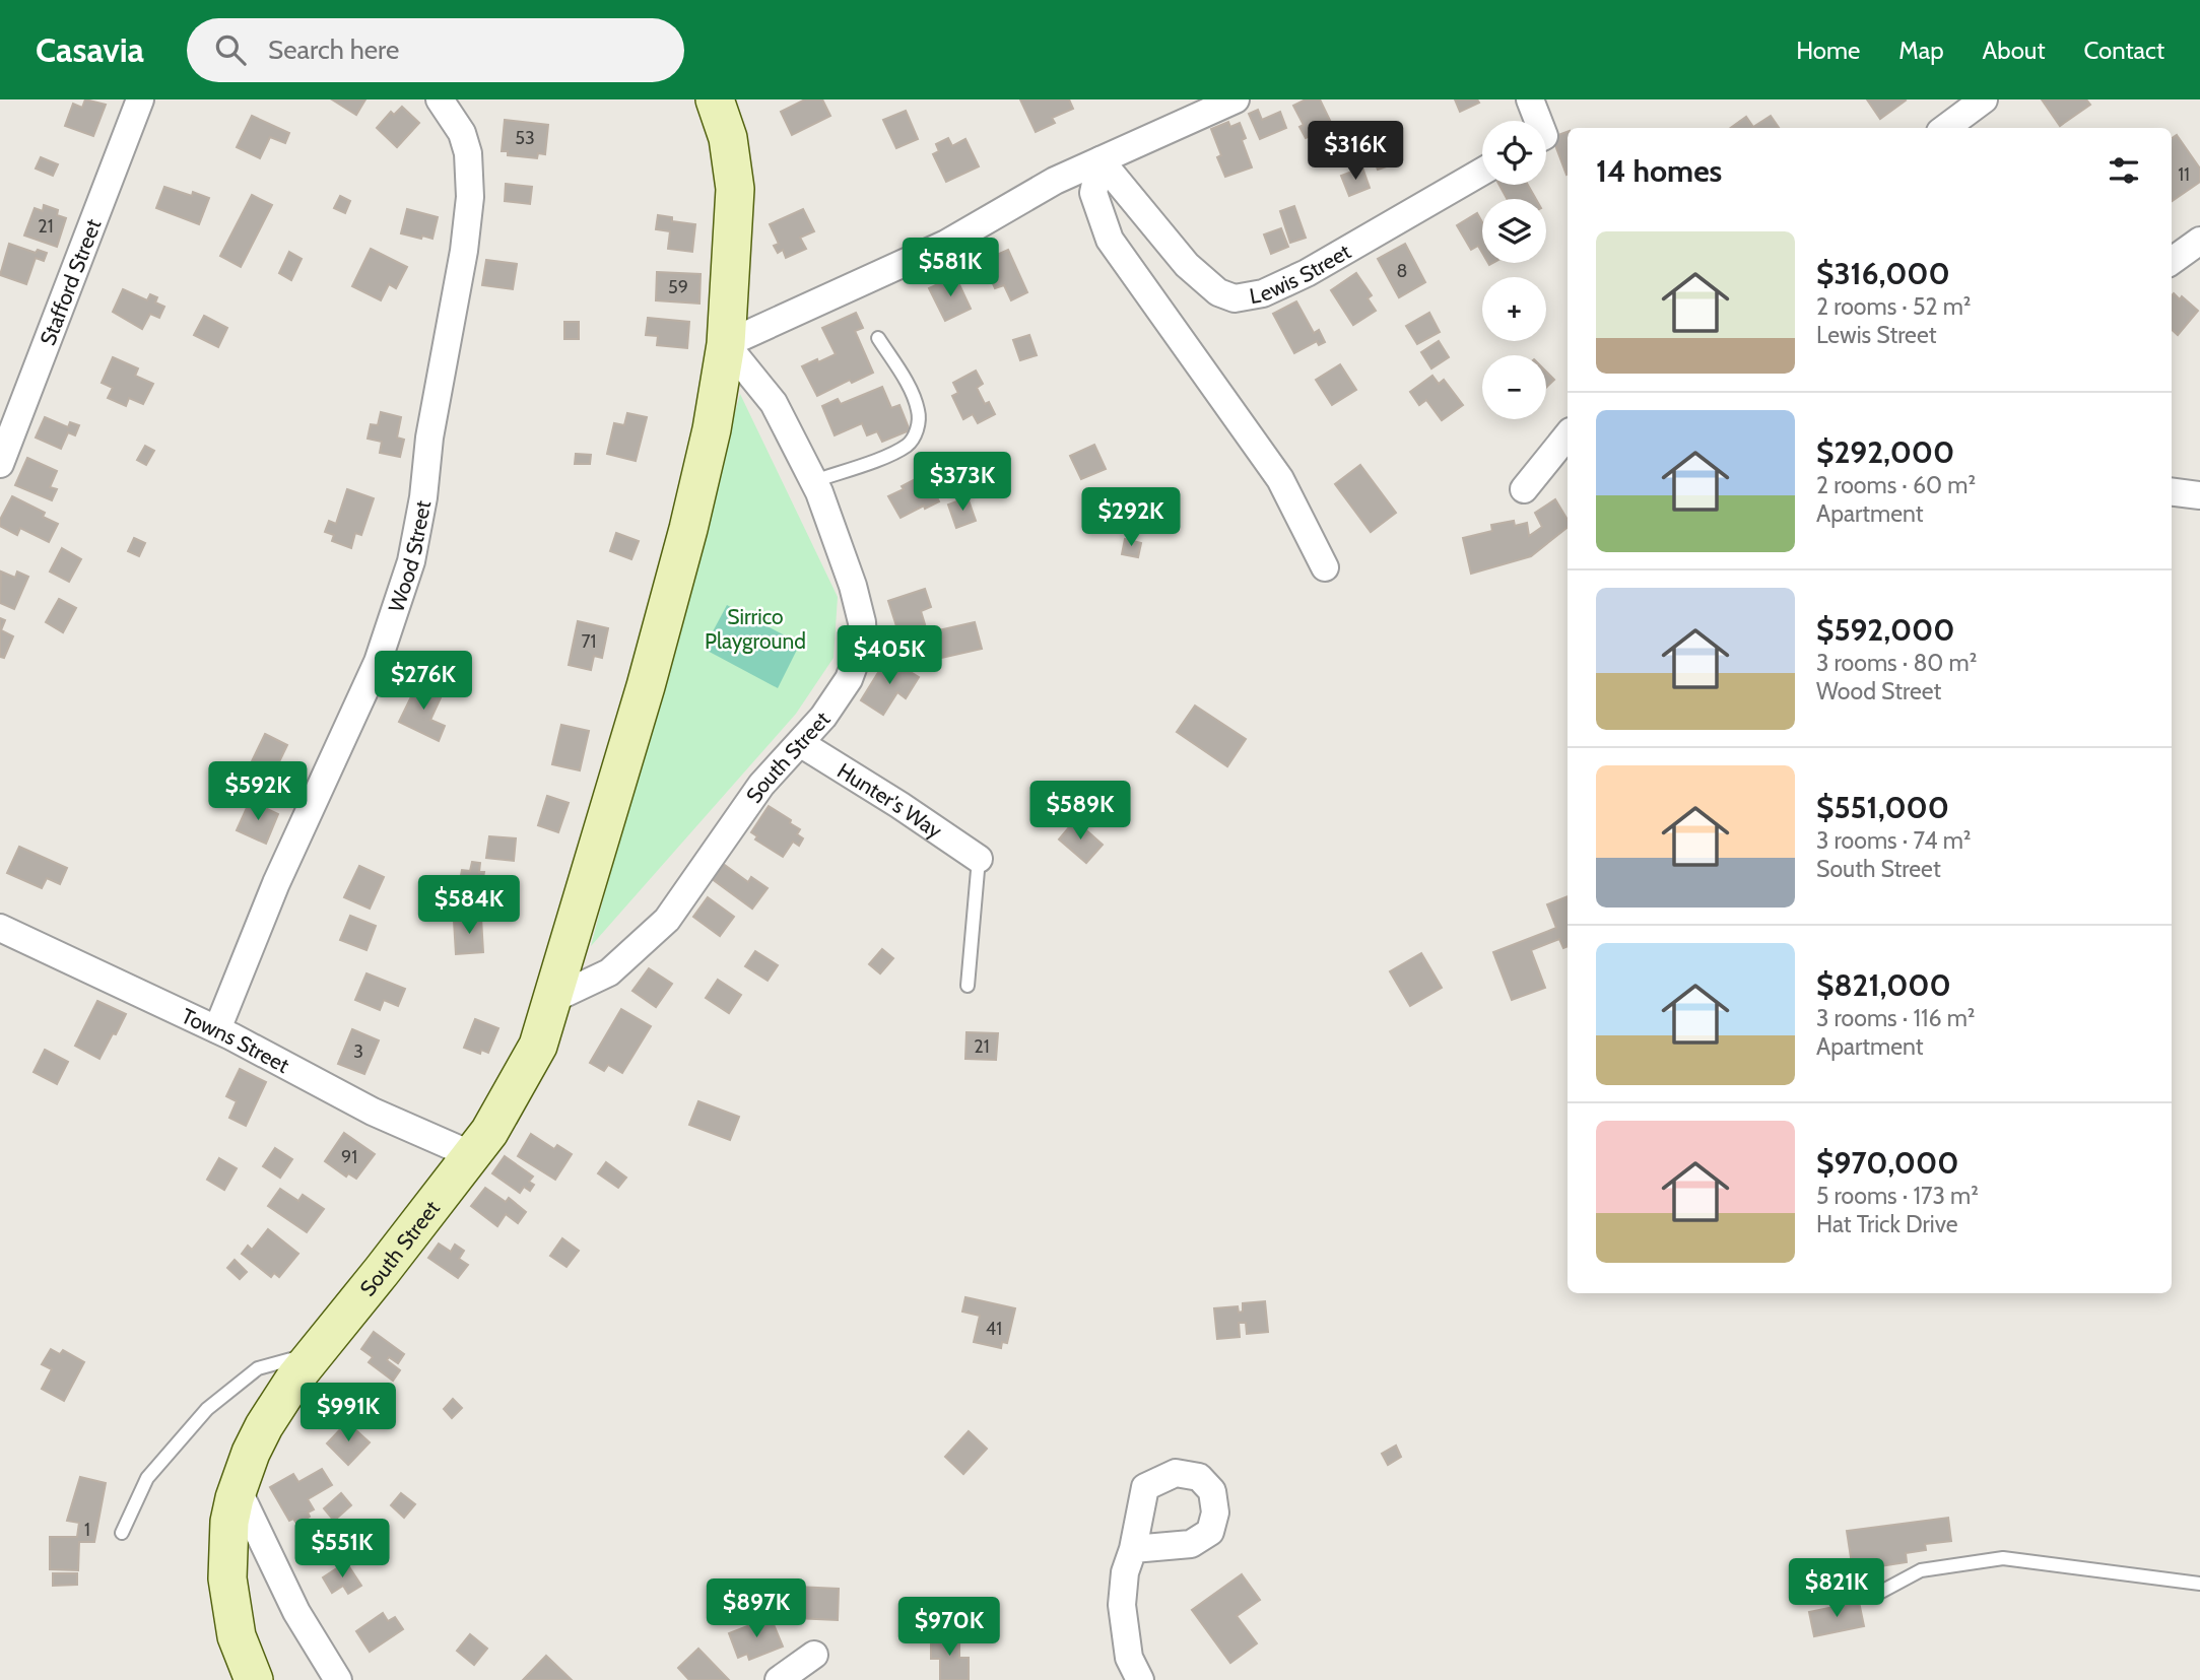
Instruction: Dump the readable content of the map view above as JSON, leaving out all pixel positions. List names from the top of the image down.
{
  "streets": {
    "street": [
      "Lewis Street",
      "Stafford Street",
      "Wood Street",
      "South Street",
      "Hunter's Way",
      "Towns Street"
    ]
  },
  "crossings": [
    ["Wood Street", "Towns Street"],
    ["South Street", "Hunter's Way"],
    ["South Street", "Towns Street"]
  ],
  "parks": ["Sirrico Playground"],
  "house_numbers": [
    "53",
    "11",
    "21",
    "8",
    "59",
    "71",
    "21",
    "3",
    "91",
    "41",
    "1"
  ],
  "page": {
    "header": "Casavia",
    "search": "Search here",
    "nav": [
      "Home",
      "Map",
      "About",
      "Contact"
    ],
    "map_buttons": ["+", "−"],
    "price": [
      "$316K",
      "$581K",
      "$373K",
      "$292K",
      "$405K",
      "$276K",
      "$592K",
      "$589K",
      "$584K",
      "$991K",
      "$551K",
      "$821K",
      "$897K",
      "$970K"
    ],
    "heading": "14 homes",
    "list": [
      {
        "name": "$316,000",
        "note": "2 rooms · 52 m² · Lewis Street"
      },
      {
        "name": "$292,000",
        "note": "2 rooms · 60 m² · Apartment"
      },
      {
        "name": "$592,000",
        "note": "3 rooms · 80 m² · Wood Street"
      },
      {
        "name": "$551,000",
        "note": "3 rooms · 74 m² · South Street"
      },
      {
        "name": "$821,000",
        "note": "3 rooms · 116 m² · Apartment"
      },
      {
        "name": "$970,000",
        "note": "5 rooms · 173 m² · Hat Trick Drive"
      }
    ]
  }
}
